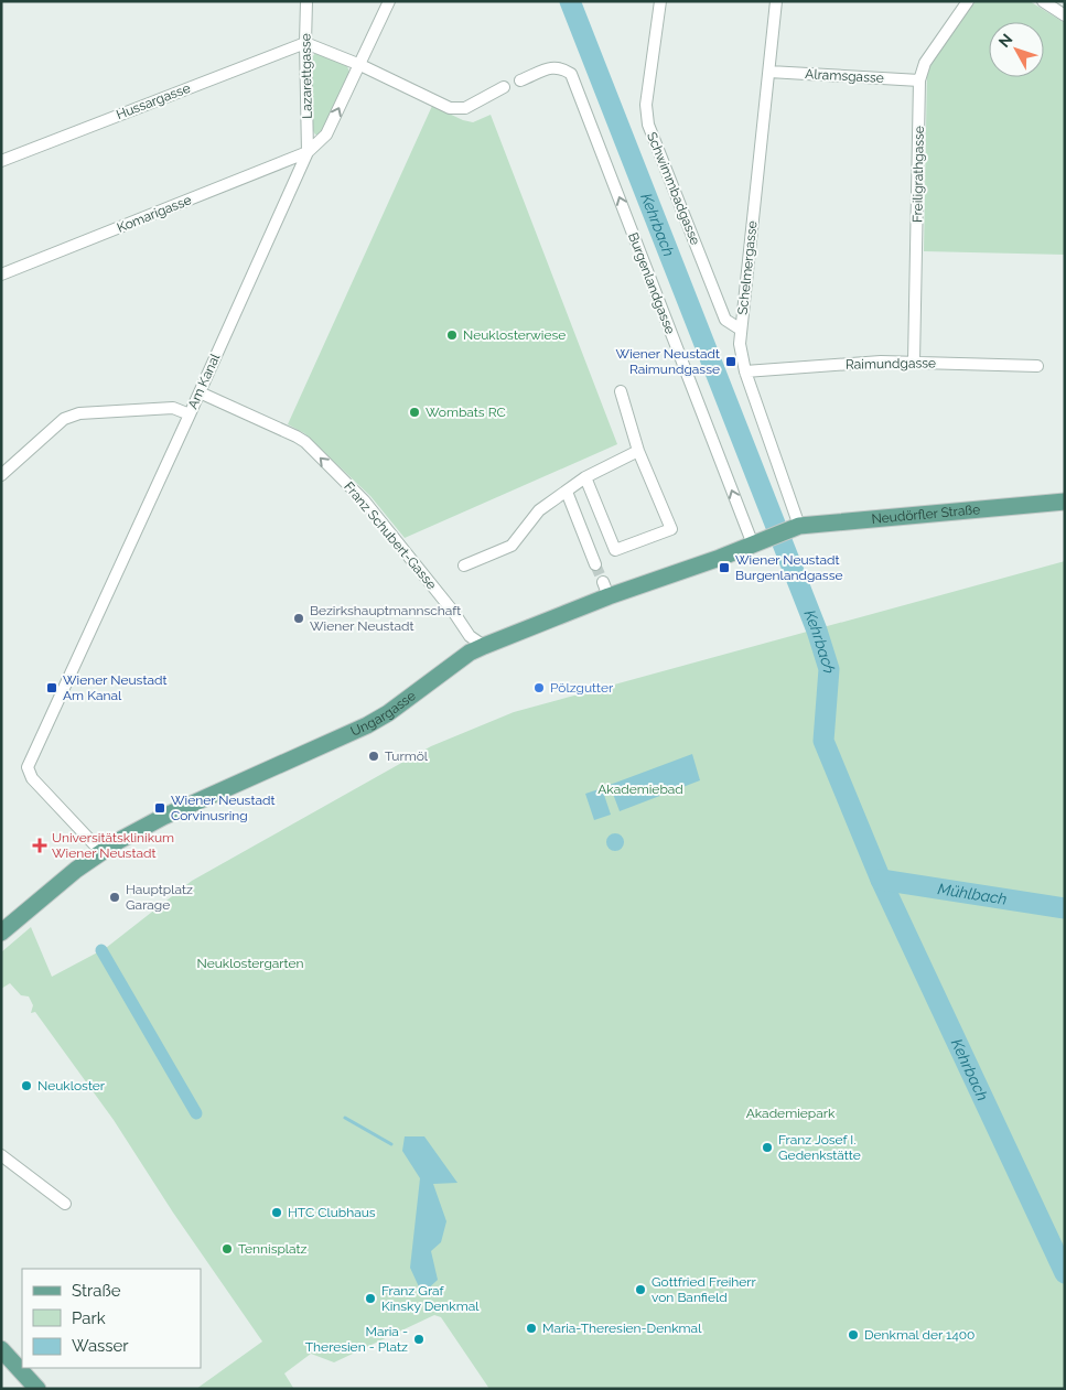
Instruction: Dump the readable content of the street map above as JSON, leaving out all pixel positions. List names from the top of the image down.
{
  "streets": {
    "main road": ["Neudörfler Straße", "Ungargasse"],
    "street": [
      "Lazarettgasse",
      "Alramsgasse",
      "Hussargasse",
      "Freiligrathgasse",
      "Schwimmbadgasse",
      "Komarigasse",
      "Schelmergasse",
      "Burgenlandgasse",
      "Raimundgasse",
      "Am Kanal",
      "Franz Schubert-Gasse"
    ]
  },
  "crossings": [
    ["Lazarettgasse", "Hussargasse"],
    ["Lazarettgasse", "Komarigasse"],
    ["Lazarettgasse", "Am Kanal"],
    ["Alramsgasse", "Freiligrathgasse"],
    ["Alramsgasse", "Schelmergasse"],
    ["Freiligrathgasse", "Raimundgasse"],
    ["Schwimmbadgasse", "Schelmergasse"],
    ["Komarigasse", "Am Kanal"],
    ["Schelmergasse", "Raimundgasse"],
    ["Schelmergasse", "Neudörfler Straße"],
    ["Schelmergasse", "Ungargasse"],
    ["Burgenlandgasse", "Ungargasse"],
    ["Am Kanal", "Franz Schubert-Gasse"],
    ["Am Kanal", "Ungargasse"],
    ["Neudörfler Straße", "Ungargasse"],
    ["Franz Schubert-Gasse", "Ungargasse"]
  ],
  "one_way": ["Burgenlandgasse", "Franz Schubert-Gasse"],
  "water": ["Kehrbach", "Mühlbach"],
  "parks": ["Akademiebad", "Neuklostergarten", "Akademiepark"],
  "places": {
    "other": [
      "Neuklosterwiese",
      "Wombats RC",
      "Bezirkshauptmannschaft Wiener Neustadt",
      "Pölzgutter",
      "Turmöl",
      "Hauptplatz Garage",
      "Neukloster",
      "Franz Josef I. Gedenkstätte",
      "HTC Clubhaus",
      "Tennisplatz",
      "Gottfried Freiherr von Banfield",
      "Franz Graf Kinsky Denkmal",
      "Maria-Theresien-Denkmal",
      "Denkmal der 1400",
      "Maria - Theresien - Platz"
    ],
    "transit": [
      "Wiener Neustadt Raimundgasse",
      "Wiener Neustadt Burgenlandgasse",
      "Wiener Neustadt Am Kanal",
      "Wiener Neustadt Corvinusring"
    ],
    "health": ["Universitätsklinikum Wiener Neustadt"]
  },
  "legend": ["Straße", "Park", "Wasser"],
  "north": "top left"
}
